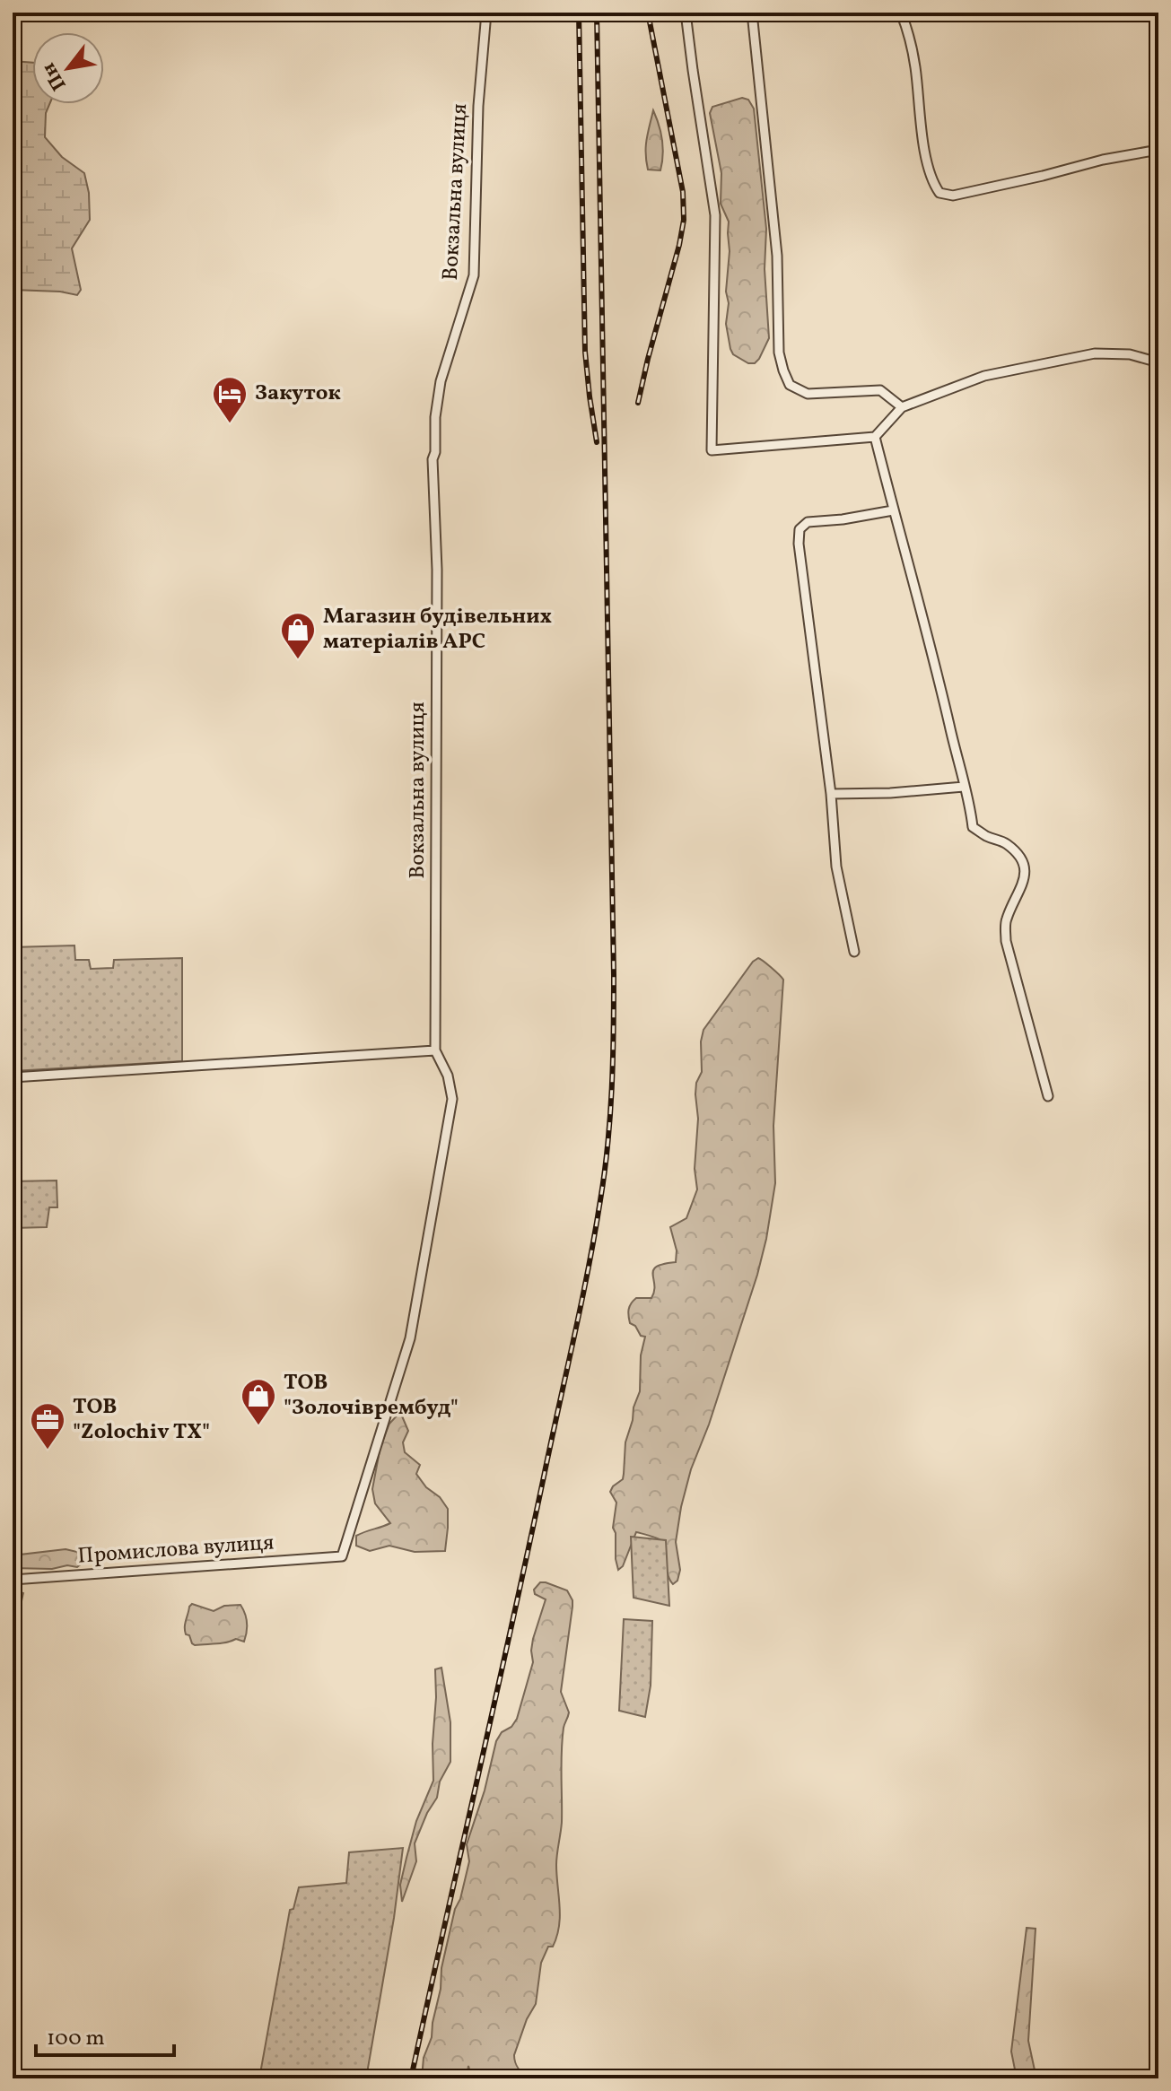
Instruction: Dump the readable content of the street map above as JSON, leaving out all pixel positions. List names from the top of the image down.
{
  "streets": {
    "street": ["Вокзальна вулиця", "Промислова вулиця"]
  },
  "crossings": [
    ["Вокзальна вулиця", "Промислова вулиця"]
  ],
  "places": {
    "hotel": ["Закуток"],
    "shop": ["Магазин будівельних матеріалів APC", "ТОВ \"Золочіврембуд\""],
    "office": ["ТОВ \"Zolochiv TX\""]
  },
  "scale_bar": "100 m",
  "north": "bottom left"
}
